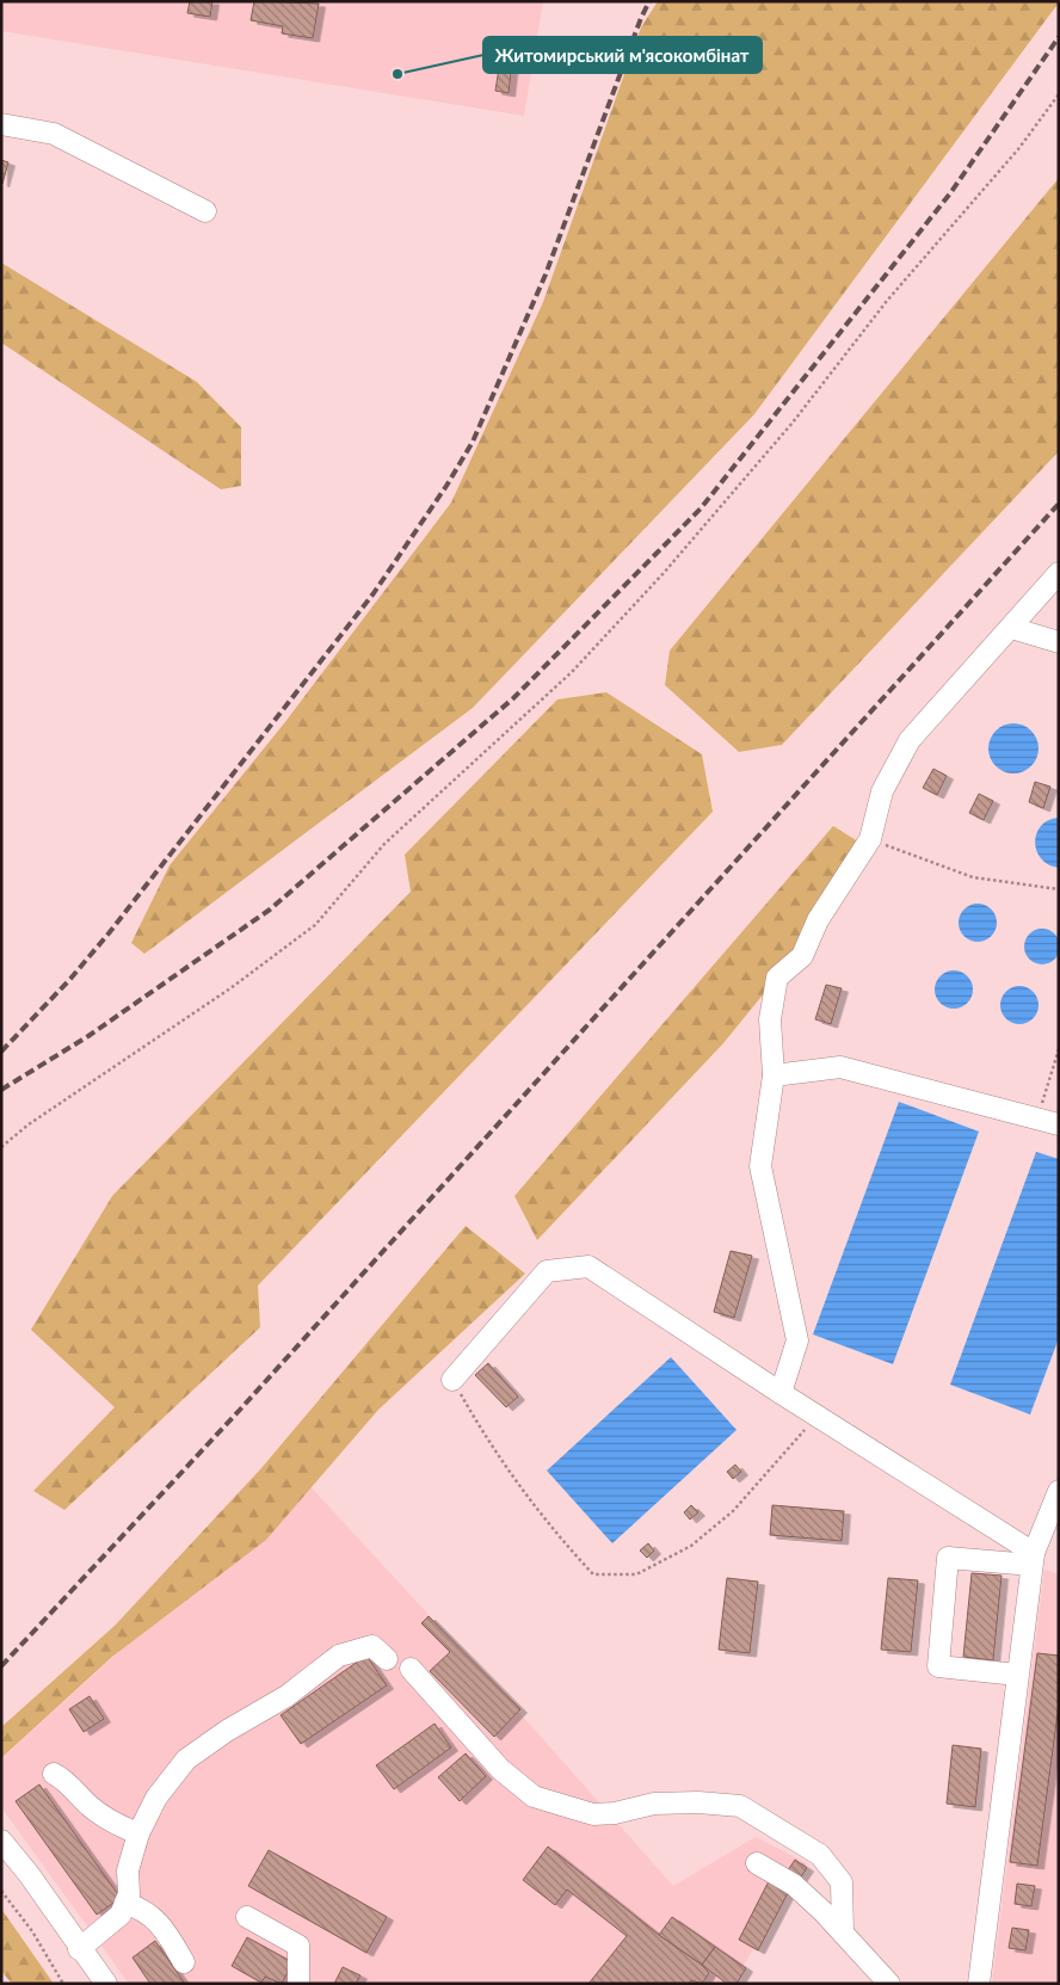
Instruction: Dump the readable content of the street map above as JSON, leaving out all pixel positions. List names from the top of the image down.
{
  "places": ["Житомирський м'ясокомбінат"]
}
